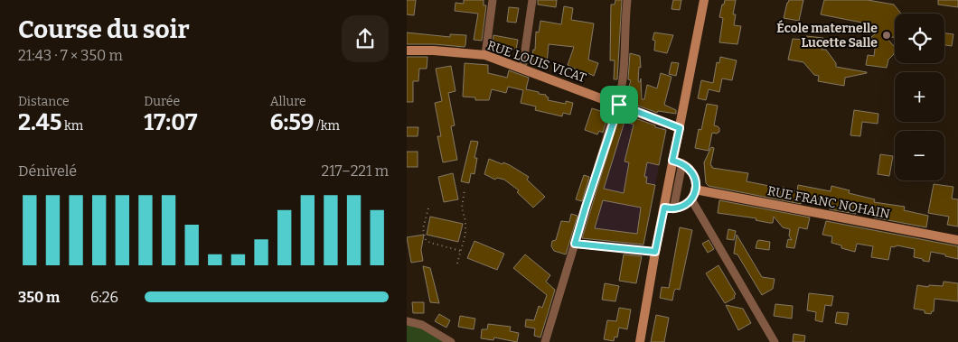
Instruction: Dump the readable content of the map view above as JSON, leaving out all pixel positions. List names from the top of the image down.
{
  "streets": {
    "street": ["RUE LOUIS VICAT", "RUE FRANC NOHAIN"]
  },
  "places": ["École maternelle Lucette Salle"],
  "page": {
    "heading": ["Course du soir", "21:43 · 7 × 350 m"],
    "map_buttons": ["+", "−"],
    "stats": [
      ["Distance", "2.45 km"],
      ["Durée", "17:07"],
      ["Allure", "6:59 /km"]
    ],
    "chart": ["Dénivelé", "217–221 m"],
    "list": [
      {
        "name": "350 m",
        "note": "6:26"
      }
    ]
  }
}
